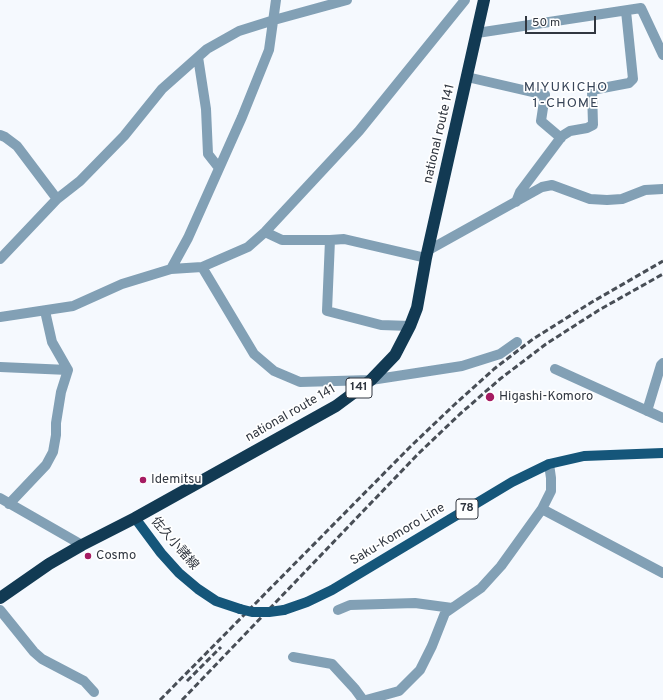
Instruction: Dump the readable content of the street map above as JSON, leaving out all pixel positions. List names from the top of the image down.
{
  "streets": {
    "highway": ["national route 141", "141"],
    "main road": ["78", "Saku-Komoro Line", "佐久小諸線"]
  },
  "crossings": [
    ["national route 141", "佐久小諸線"],
    ["Saku-Komoro Line", "佐久小諸線"]
  ],
  "districts": ["MIYUKICHO 1-CHOME"],
  "places": ["Higashi-Komoro", "Idemitsu", "Cosmo"],
  "scale_bar": "50 m"
}
